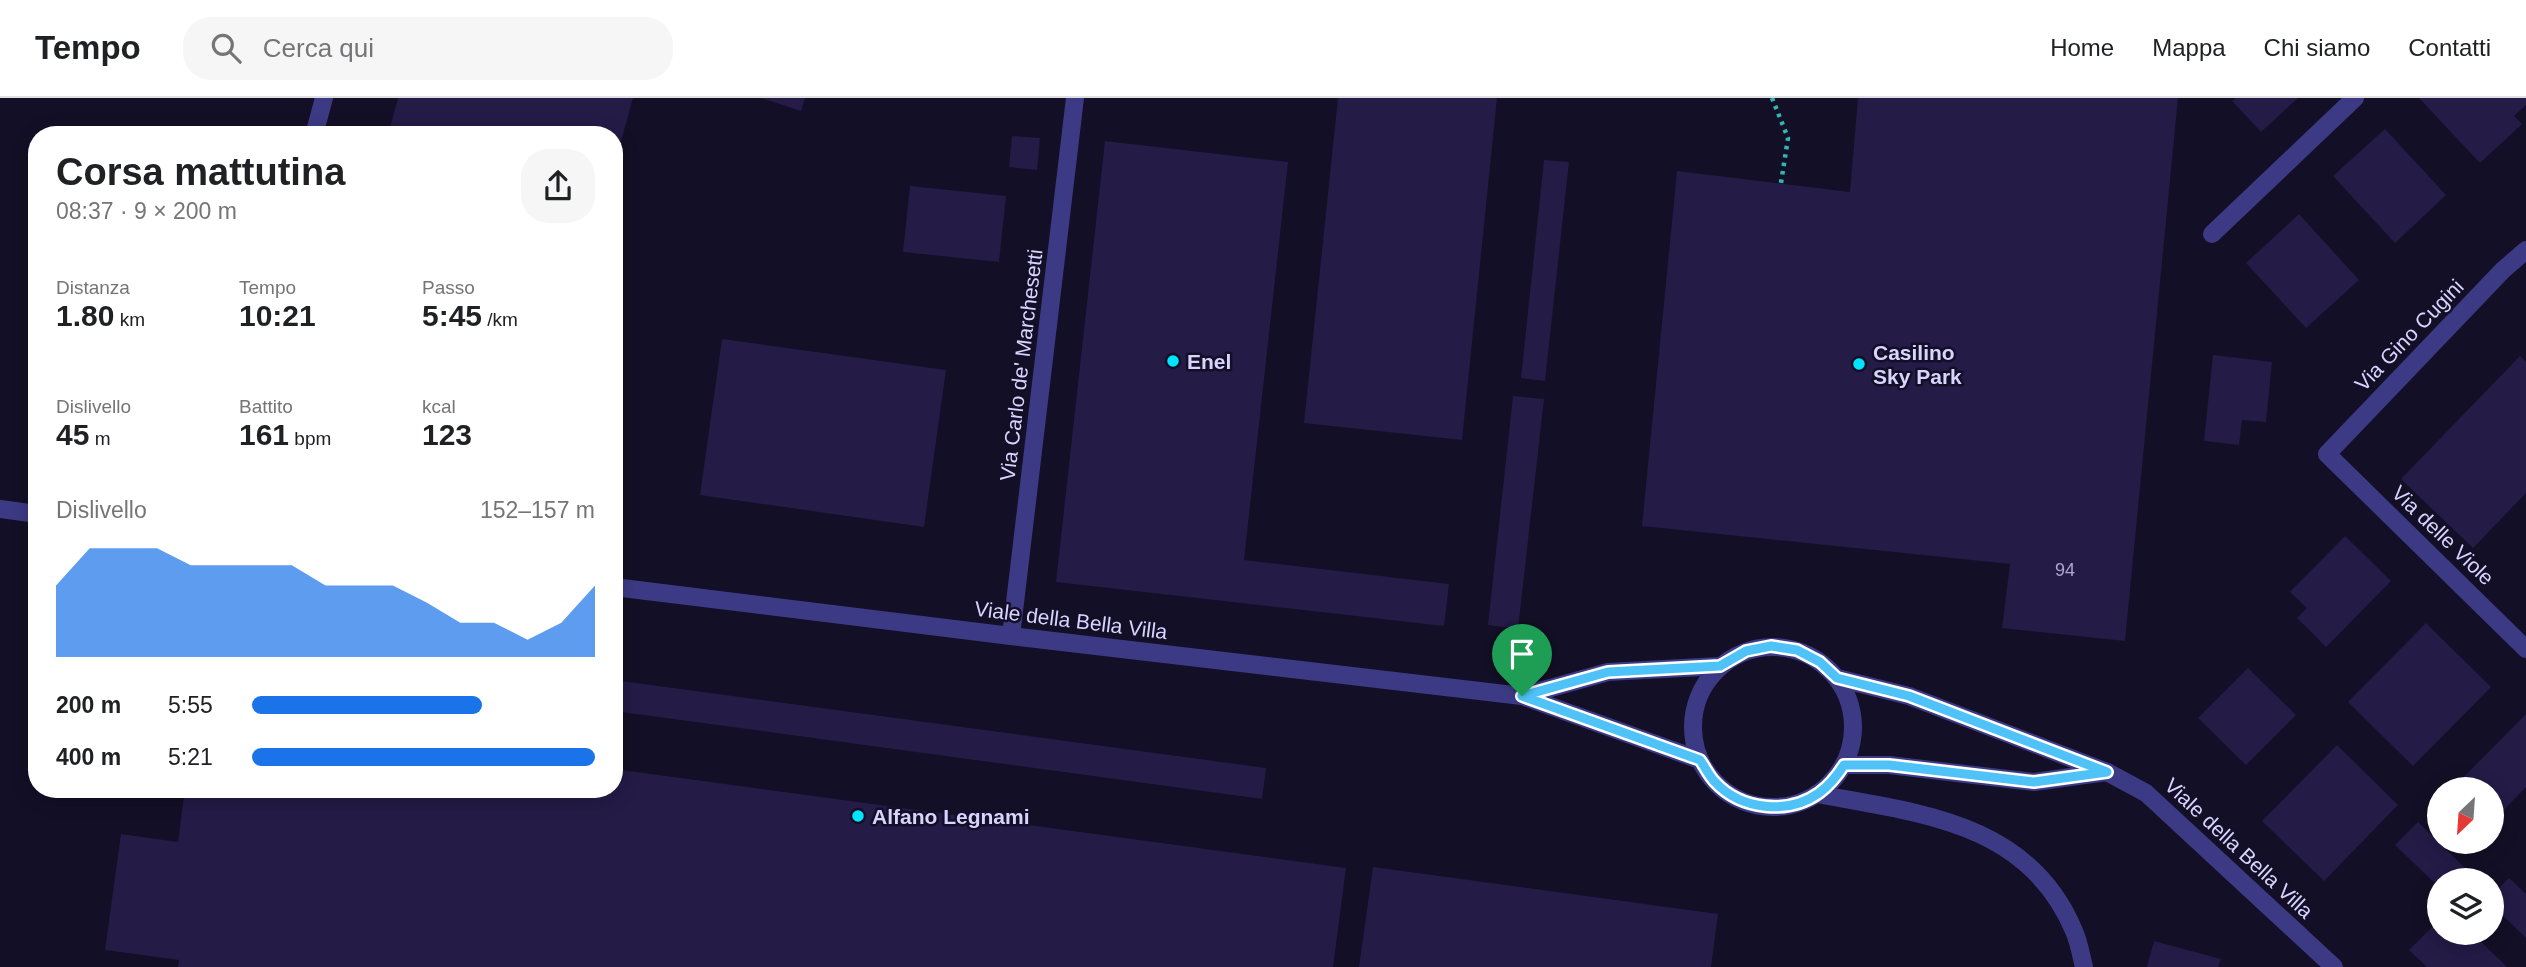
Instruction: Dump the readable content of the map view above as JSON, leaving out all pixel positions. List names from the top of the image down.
{
  "streets": {
    "street": [
      "Via Gino Cugini",
      "Via Carlo de' Marchesetti",
      "Via delle Viole",
      "Viale della Bella Villa"
    ]
  },
  "crossings": [
    ["Via Gino Cugini", "Via delle Viole"],
    ["Via Carlo de' Marchesetti", "Viale della Bella Villa"]
  ],
  "places": ["Enel", "Casilino Sky Park", "Alfano Legnami"],
  "house_numbers": ["94"],
  "north": "bottom left",
  "page": {
    "header": "Tempo",
    "search": "Cerca qui",
    "nav": [
      "Home",
      "Mappa",
      "Chi siamo",
      "Contatti"
    ],
    "heading": ["Corsa mattutina", "08:37 · 9 × 200 m"],
    "stats": [
      ["Distanza", "1.80 km"],
      ["Tempo", "10:21"],
      ["Passo", "5:45 /km"],
      ["Dislivello", "45 m"],
      ["Battito", "161 bpm"],
      ["kcal", "123"]
    ],
    "chart": ["Dislivello", "152–157 m"],
    "list": [
      {
        "name": "200 m",
        "note": "5:55"
      },
      {
        "name": "400 m",
        "note": "5:21"
      }
    ]
  }
}
